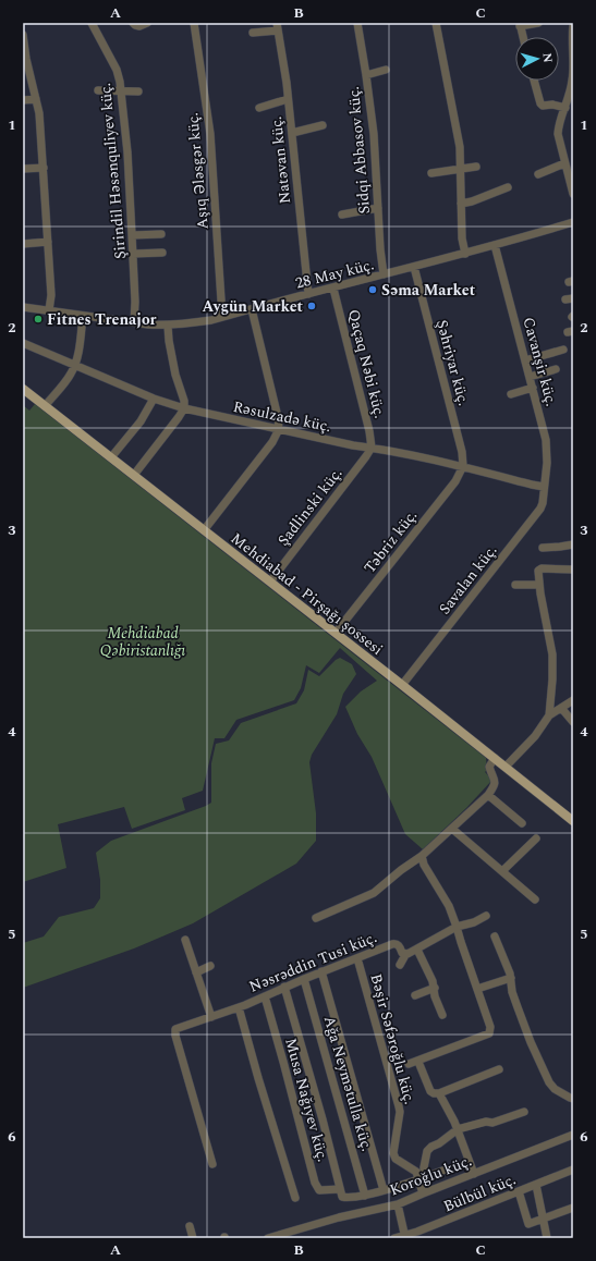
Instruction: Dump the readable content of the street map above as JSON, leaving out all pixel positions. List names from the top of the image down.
{
  "streets": {
    "main road": ["Mehdiabad - Pirşağı şossesi"],
    "street": [
      "Sidqi Abbasov küç.",
      "Natəvan küç.",
      "Şirindil Həsənquliyev küç.",
      "Aşıq Ələsgər küç.",
      "28 May küç.",
      "Cavanşir küç.",
      "Şəhriyar küç.",
      "Qaçaq Nəbi küç.",
      "Rəsulzadə küç.",
      "Şadlinski küç.",
      "Təbriz küç.",
      "Savalan küç.",
      "Nəsrəddin Tusi küç.",
      "Bəşir Səfəroğlu küç.",
      "Ağa Neymətulla küç.",
      "Musa Nağıyev küç.",
      "Koroğlu küç.",
      "Bülbül küç."
    ]
  },
  "crossings": [
    ["Sidqi Abbasov küç.", "28 May küç."],
    ["Natəvan küç.", "28 May küç."],
    ["Şirindil Həsənquliyev küç.", "28 May küç."],
    ["Aşıq Ələsgər küç.", "28 May küç."],
    ["28 May küç.", "Cavanşir küç."],
    ["28 May küç.", "Şəhriyar küç."],
    ["28 May küç.", "Qaçaq Nəbi küç."],
    ["Cavanşir küç.", "Rəsulzadə küç."],
    ["Cavanşir küç.", "Savalan küç."],
    ["Şəhriyar küç.", "Rəsulzadə küç."],
    ["Şəhriyar küç.", "Təbriz küç."],
    ["Qaçaq Nəbi küç.", "Rəsulzadə küç."],
    ["Qaçaq Nəbi küç.", "Şadlinski küç."],
    ["Rəsulzadə küç.", "Şadlinski küç."],
    ["Rəsulzadə küç.", "Təbriz küç."],
    ["Rəsulzadə küç.", "Savalan küç."],
    ["Şadlinski küç.", "Mehdiabad - Pirşağı şossesi"],
    ["Təbriz küç.", "Mehdiabad - Pirşağı şossesi"],
    ["Savalan küç.", "Mehdiabad - Pirşağı şossesi"],
    ["Nəsrəddin Tusi küç.", "Bəşir Səfəroğlu küç."],
    ["Nəsrəddin Tusi küç.", "Ağa Neymətulla küç."],
    ["Nəsrəddin Tusi küç.", "Musa Nağıyev küç."]
  ],
  "parks": ["Mehdiabad Qəbiristanlığı"],
  "places": ["Səma Market", "Aygün Market", "Fitnes Trenajor"],
  "north": "right",
  "grid": {
    "columns": ["A", "B", "C"],
    "rows": [
      "1",
      "2",
      "3",
      "4",
      "5",
      "6"
    ]
  }
}
